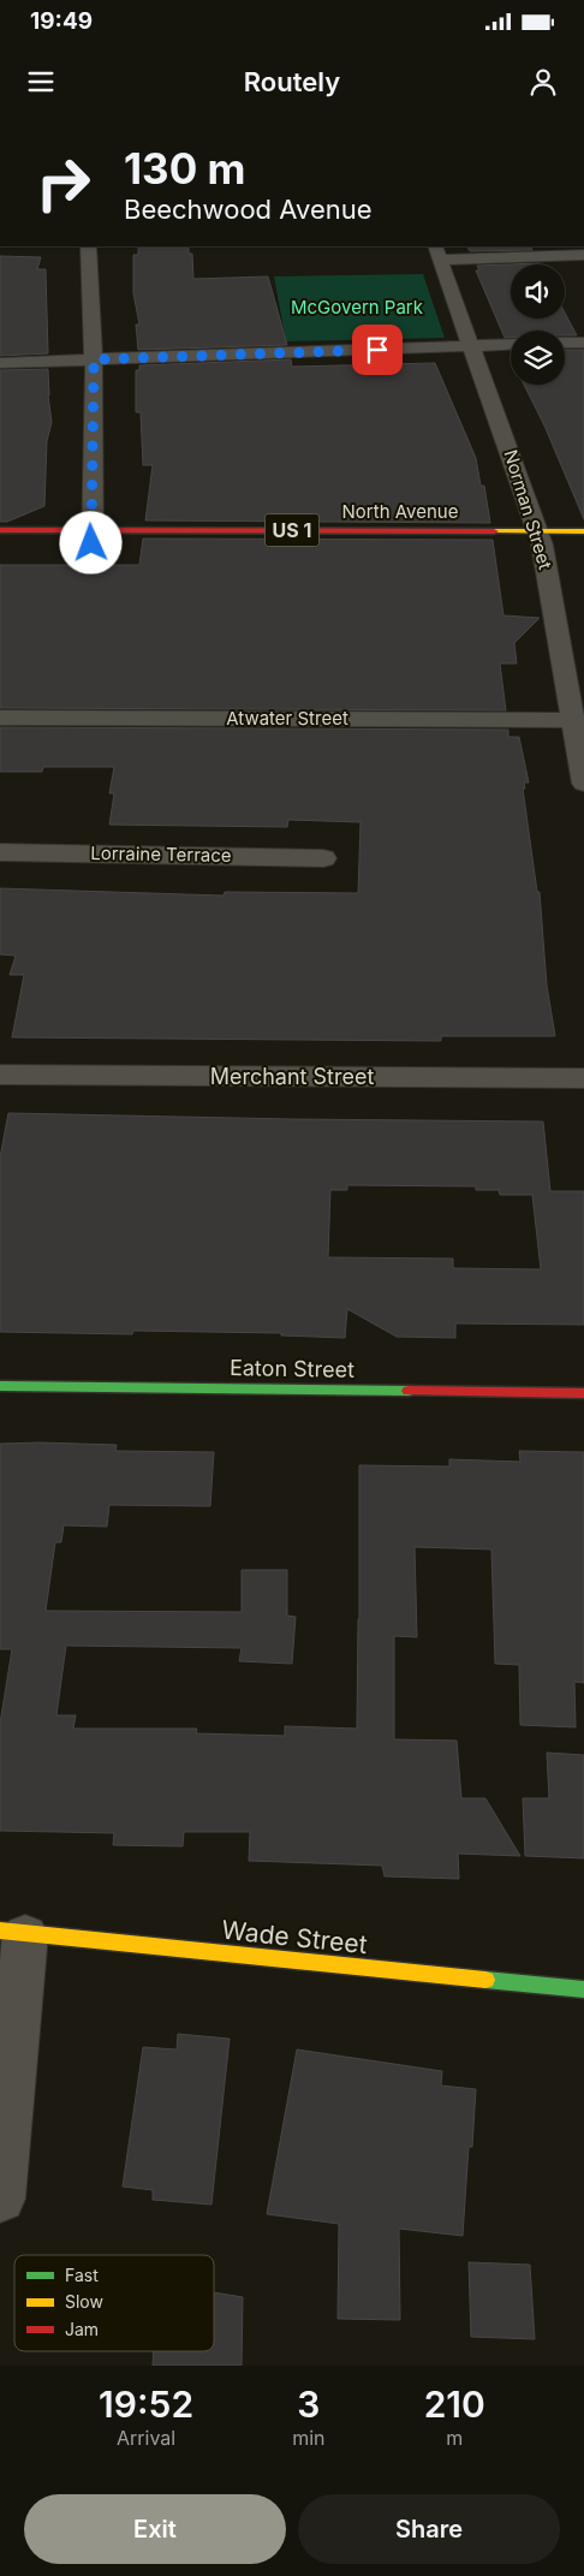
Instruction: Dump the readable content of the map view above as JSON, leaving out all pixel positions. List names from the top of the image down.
{
  "streets": {
    "main road": [
      "North Avenue",
      "US 1",
      "Eaton Street",
      "Wade Street"
    ],
    "street": [
      "Norman Street",
      "Atwater Street",
      "Lorraine Terrace",
      "Merchant Street"
    ]
  },
  "crossings": [
    ["Norman Street", "North Avenue"],
    ["Norman Street", "Atwater Street"]
  ],
  "parks": ["McGovern Park"],
  "legend": ["Fast", "Slow", "Jam"],
  "page": {
    "status": "19:49",
    "header": "Routely",
    "turn": ["130 m", "Beechwood Avenue"],
    "eta": [
      "19:52",
      "Arrival",
      "3",
      "min",
      "210",
      "m"
    ],
    "buttons": ["Exit", "Share"]
  }
}
